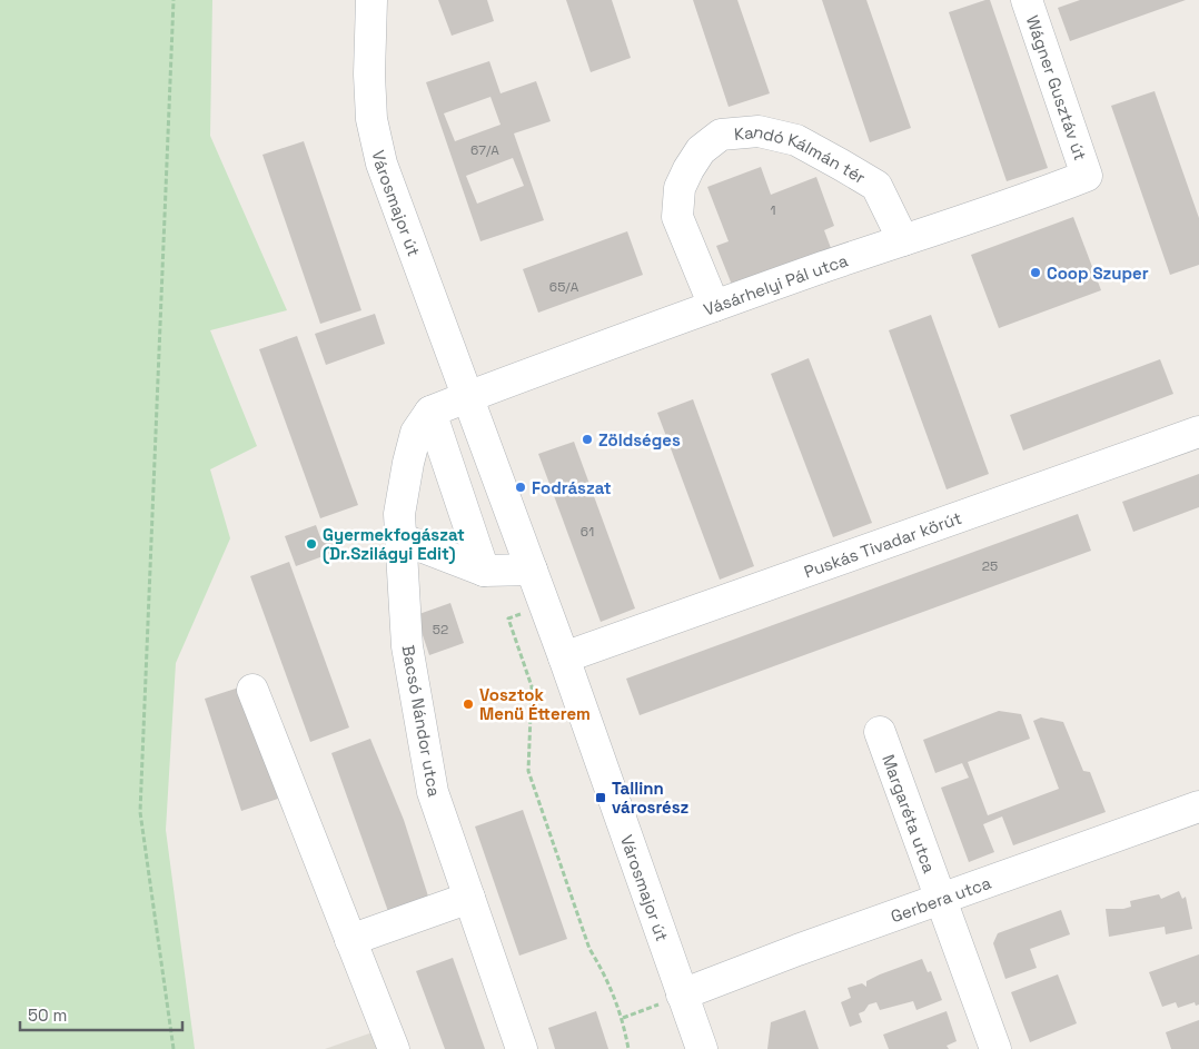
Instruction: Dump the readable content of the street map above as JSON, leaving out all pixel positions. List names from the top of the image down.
{
  "streets": {
    "street": [
      "Wágner Gusztáv út",
      "Kandó Kálmán tér",
      "Városmajor út",
      "Vásárhelyi Pál utca",
      "Puskás Tivadar körút",
      "Bacsó Nándor utca",
      "Margaréta utca",
      "Gerbera utca"
    ]
  },
  "crossings": [
    ["Wágner Gusztáv út", "Vásárhelyi Pál utca"],
    ["Kandó Kálmán tér", "Vásárhelyi Pál utca"],
    ["Városmajor út", "Vásárhelyi Pál utca"],
    ["Városmajor út", "Puskás Tivadar körút"],
    ["Városmajor út", "Gerbera utca"],
    ["Margaréta utca", "Gerbera utca"]
  ],
  "places": {
    "other": [
      "Coop Szuper",
      "Zöldséges",
      "Fodrászat",
      "Gyermekfogászat (Dr.Szilágyi Edit)",
      "Vosztok Menü Étterem"
    ],
    "transit": ["Tallinn városrész"]
  },
  "house_numbers": [
    "67/A",
    "1",
    "65/A",
    "61",
    "25",
    "52"
  ],
  "scale_bar": "50 m"
}
